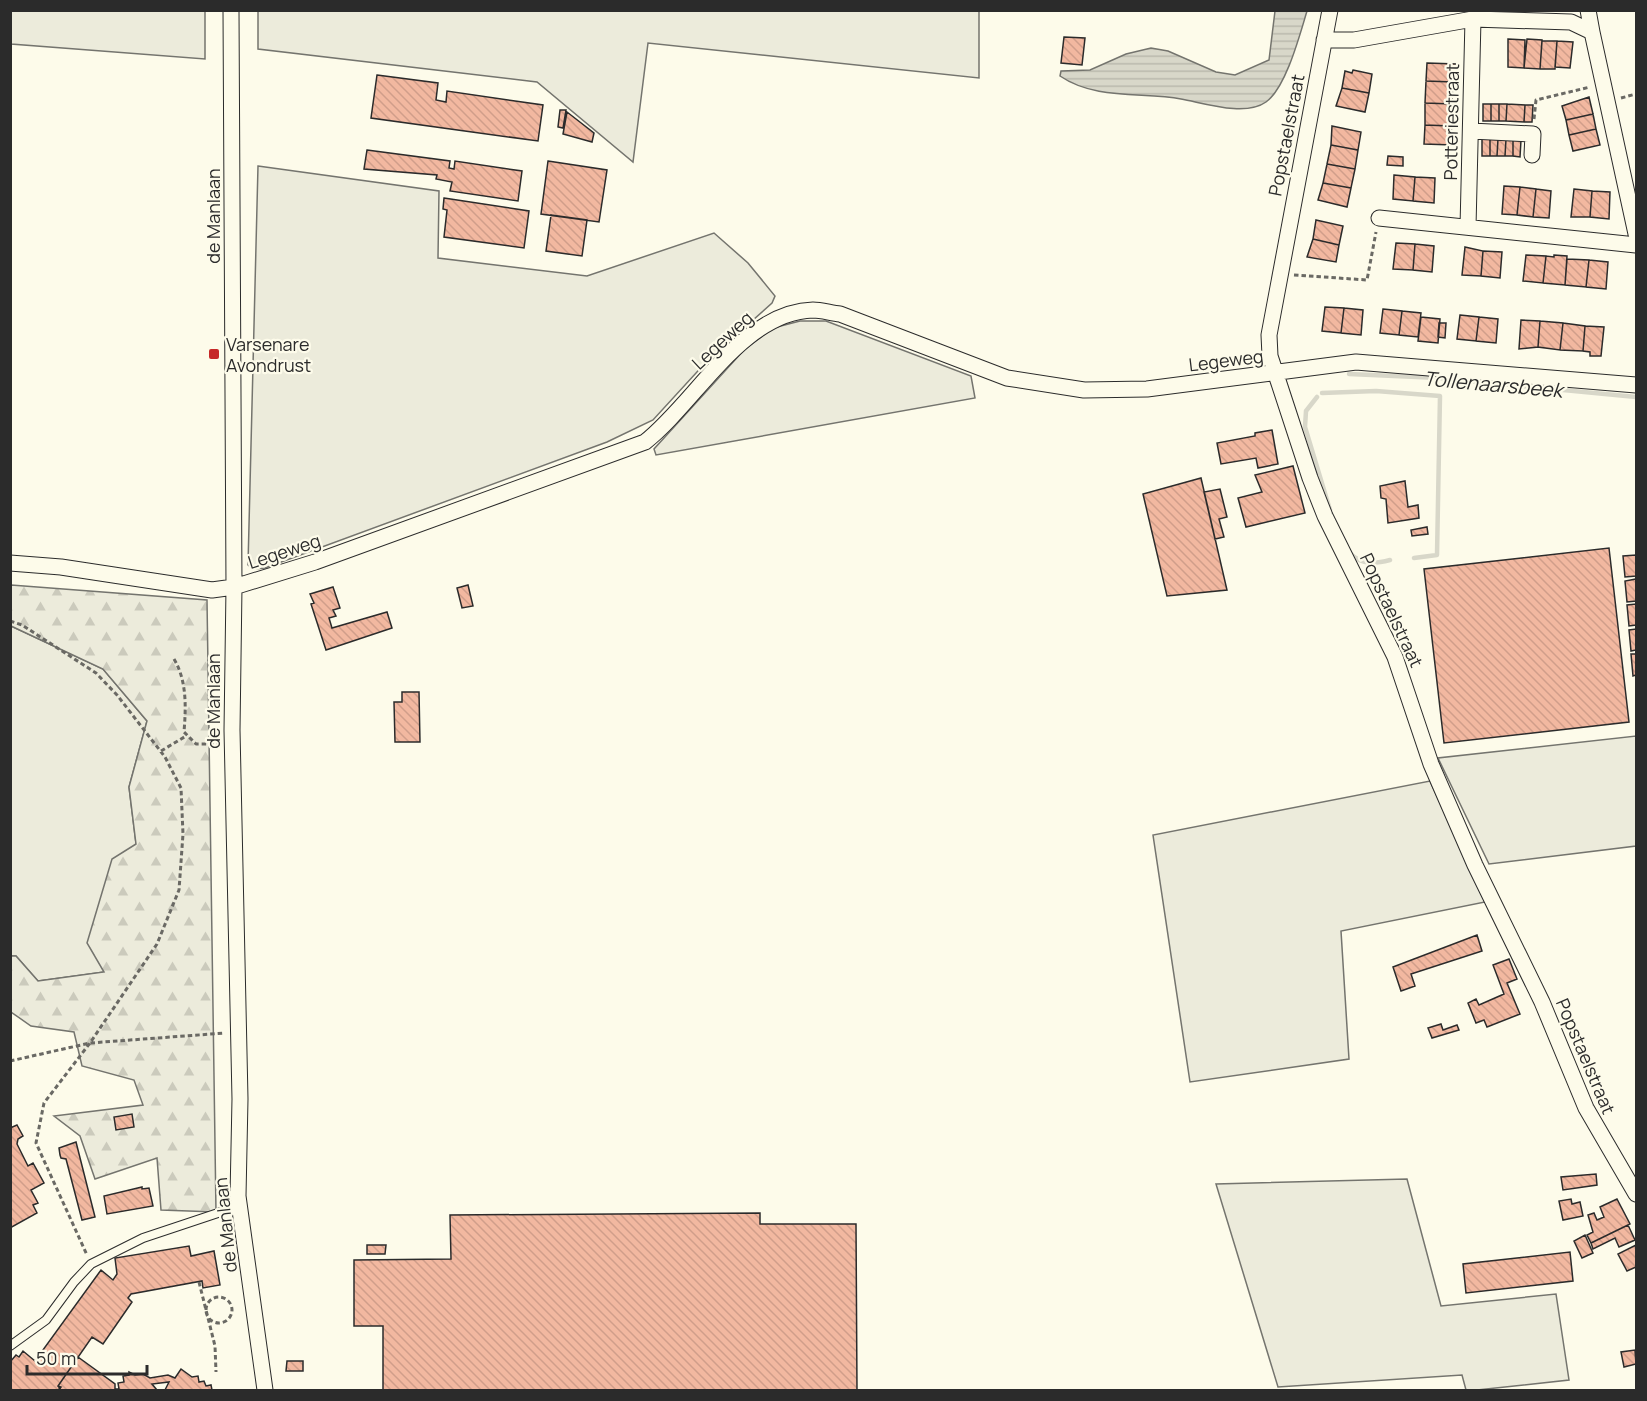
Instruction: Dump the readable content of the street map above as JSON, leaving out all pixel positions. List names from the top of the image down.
{
  "streets": {
    "street": [
      "Potteriestraat",
      "Popstaelstraat",
      "de Manlaan",
      "Legeweg"
    ]
  },
  "crossings": [
    ["Popstaelstraat", "Legeweg"],
    ["de Manlaan", "Legeweg"]
  ],
  "water": ["Tollenaarsbeek"],
  "places": {
    "transit": ["Varsenare Avondrust"]
  },
  "scale_bar": "50 m"
}
